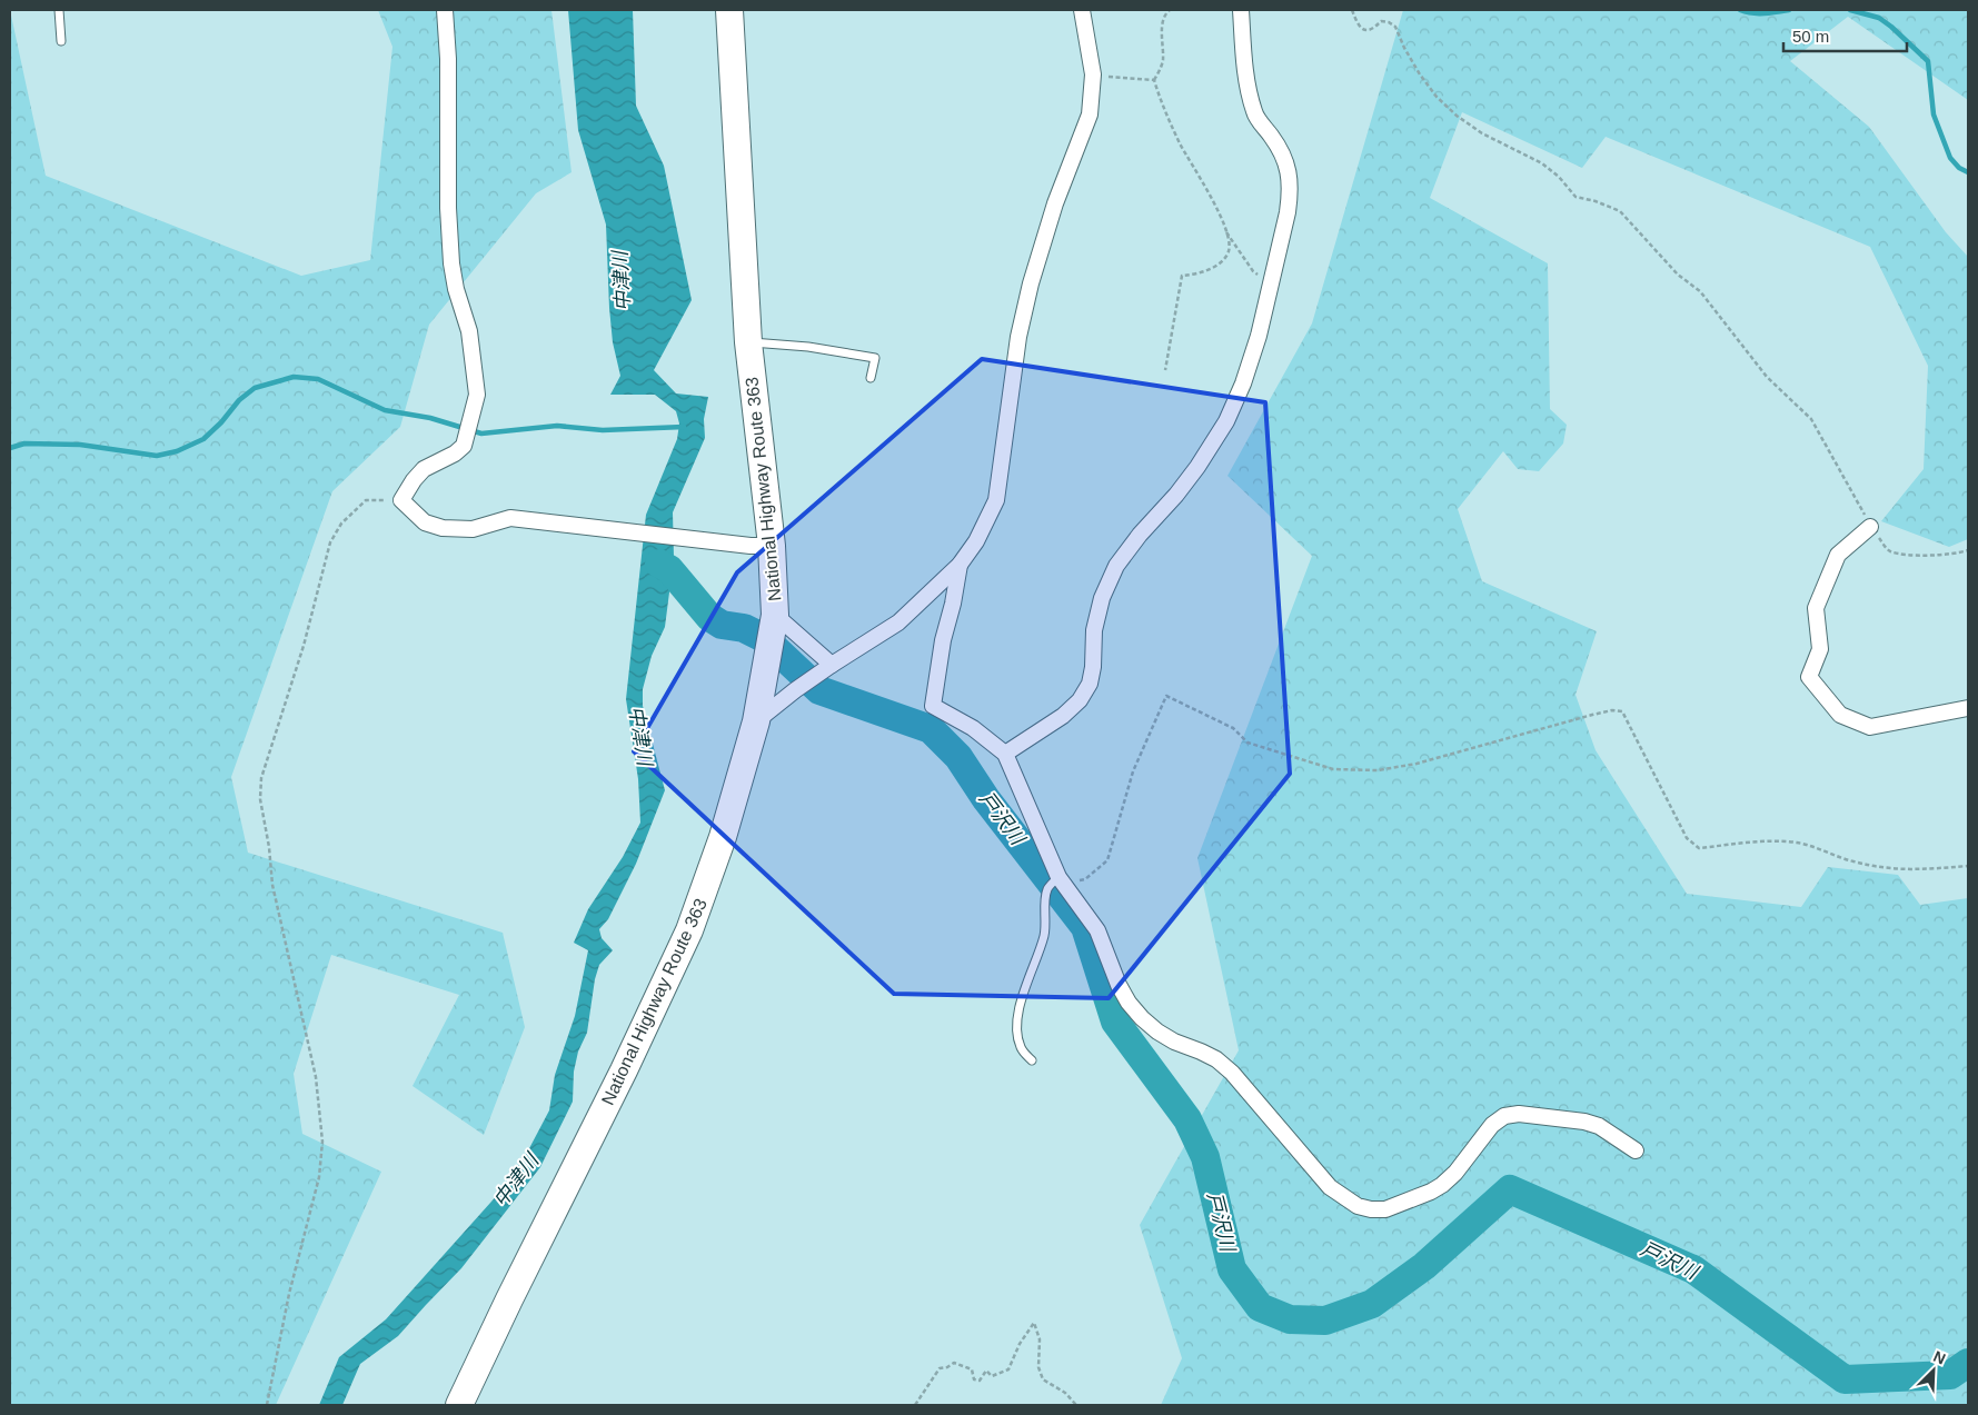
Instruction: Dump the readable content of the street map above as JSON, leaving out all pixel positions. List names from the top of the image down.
{
  "streets": {
    "highway": ["National Highway Route 363"]
  },
  "water": ["中津川", "戸沢川"],
  "scale_bar": "50 m",
  "north": "top right"
}
